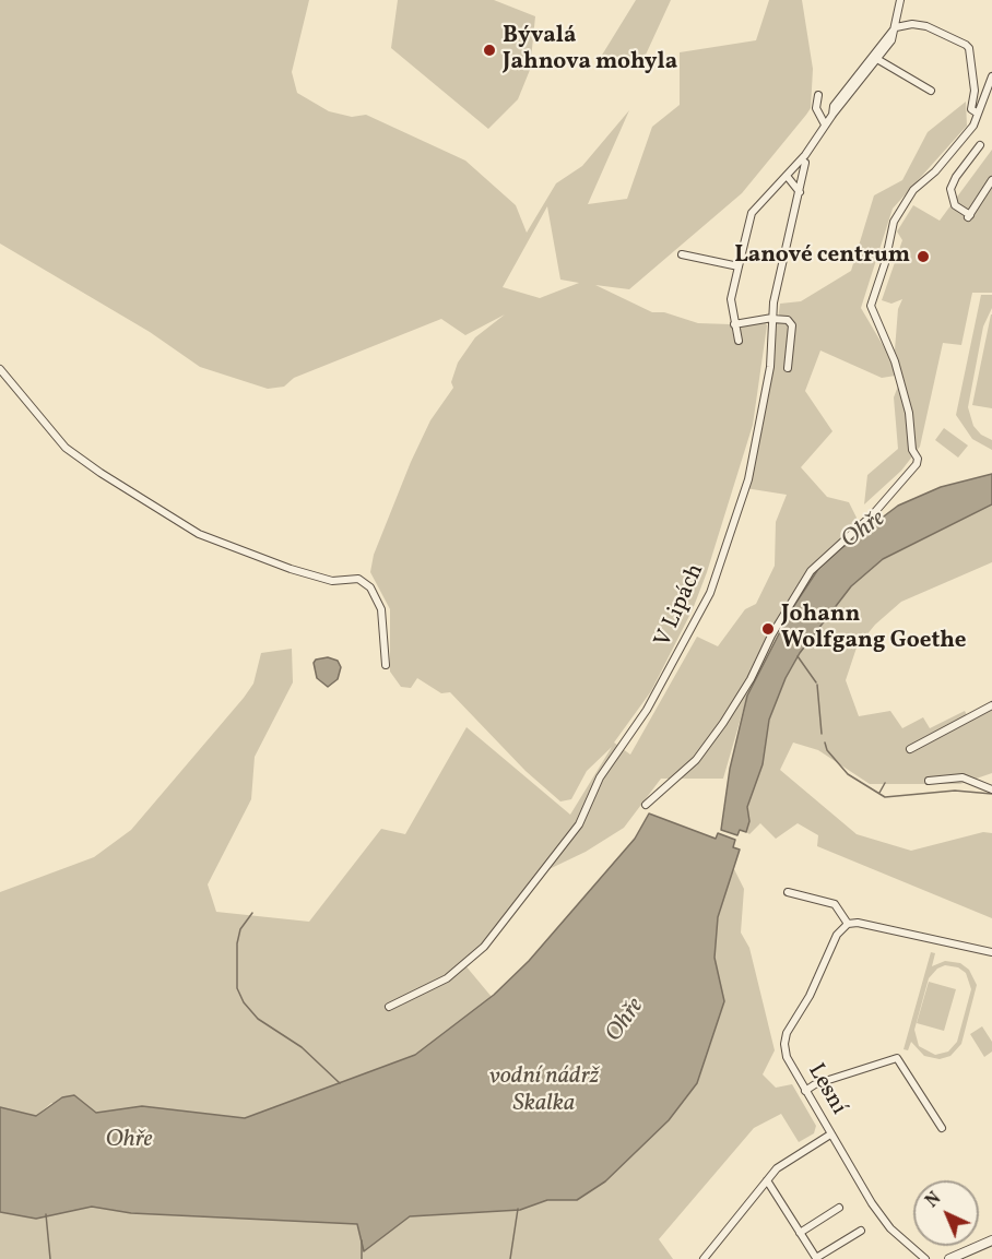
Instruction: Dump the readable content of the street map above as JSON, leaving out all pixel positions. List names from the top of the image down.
{
  "streets": {
    "street": ["V Lipách", "Lesní"]
  },
  "water": ["Ohře", "vodní nádrž Skalka"],
  "places": ["Bývalá Jahnova mohyla", "Lanové centrum", "Johann Wolfgang Goethe"],
  "north": "top left"
}
